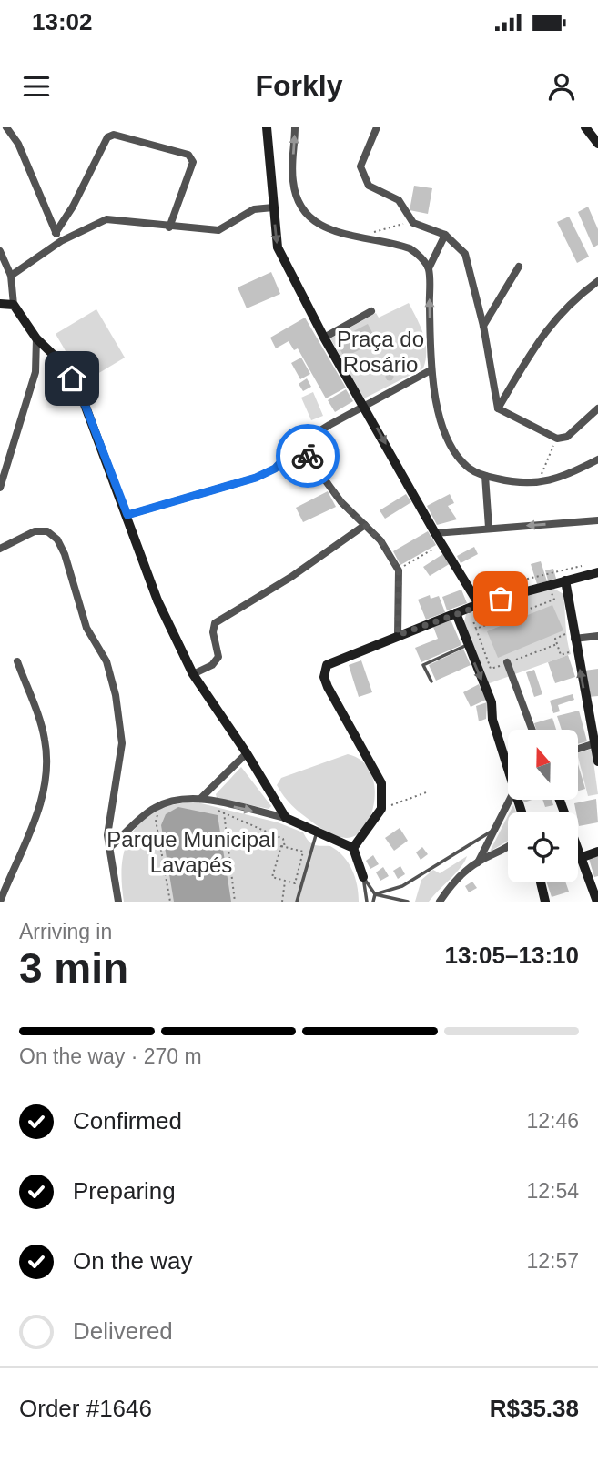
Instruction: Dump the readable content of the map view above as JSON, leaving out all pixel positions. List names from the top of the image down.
{
  "parks": ["Praça do Rosário", "Parque Municipal Lavapés"],
  "north": "top",
  "page": {
    "status": "13:02",
    "header": "Forkly",
    "heading": ["3 min", "Arriving in", "13:05–13:10"],
    "panel": ["Order #1646", "R$35.38"],
    "bar": "On the way · 270 m",
    "list": [
      ["Confirmed", "12:46"],
      ["Preparing", "12:54"],
      ["On the way", "12:57"],
      "Delivered"
    ]
  }
}
